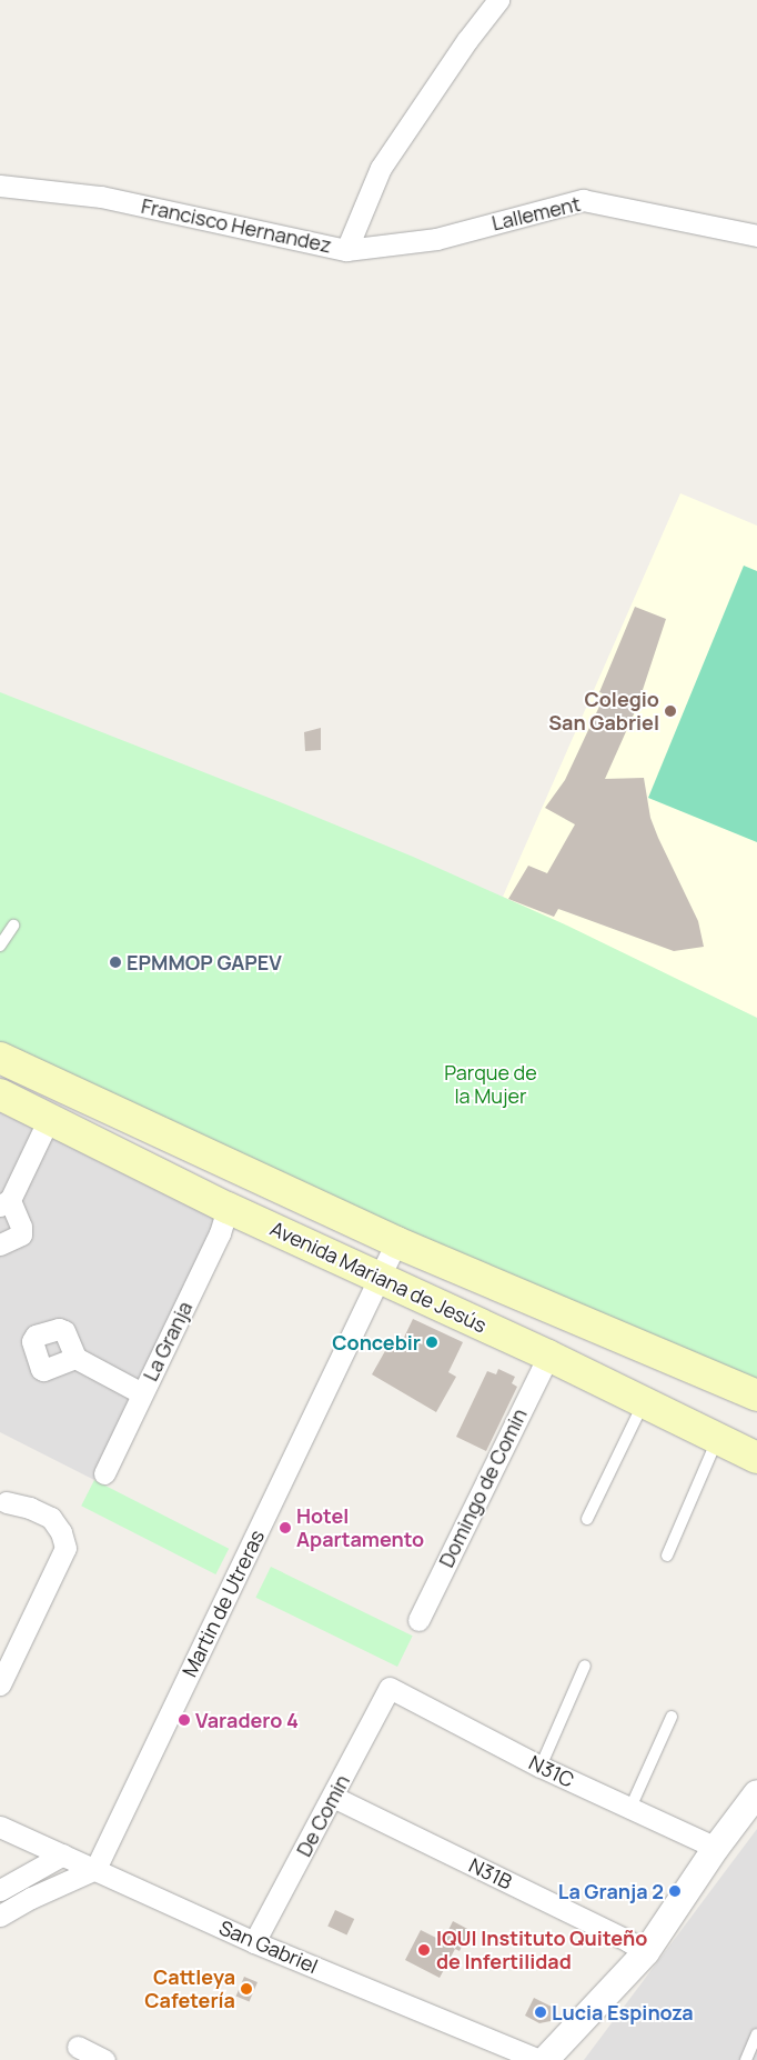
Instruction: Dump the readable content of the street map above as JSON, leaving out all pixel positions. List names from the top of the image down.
{
  "streets": {
    "main road": ["Avenida Mariana de Jesús"],
    "street": [
      "Lallement",
      "Francisco Hernandez",
      "La Granja",
      "Domingo de Comin",
      "Martin de Utreras",
      "N31C",
      "De Comin",
      "N31B",
      "San Gabriel"
    ]
  },
  "crossings": [
    ["Lallement", "Francisco Hernandez"],
    ["Avenida Mariana de Jesús", "La Granja"],
    ["Avenida Mariana de Jesús", "Domingo de Comin"],
    ["Avenida Mariana de Jesús", "Martin de Utreras"],
    ["Martin de Utreras", "San Gabriel"],
    ["N31C", "De Comin"],
    ["De Comin", "N31B"],
    ["De Comin", "San Gabriel"]
  ],
  "parks": ["Parque de la Mujer"],
  "places": [
    "Colegio San Gabriel",
    "EPMMOP GAPEV",
    "Concebir",
    "Hotel Apartamento",
    "Varadero 4",
    "La Granja 2",
    "IQUI Instituto Quiteño de Infertilidad",
    "Cattleya Cafetería",
    "Lucia Espinoza"
  ]
}
